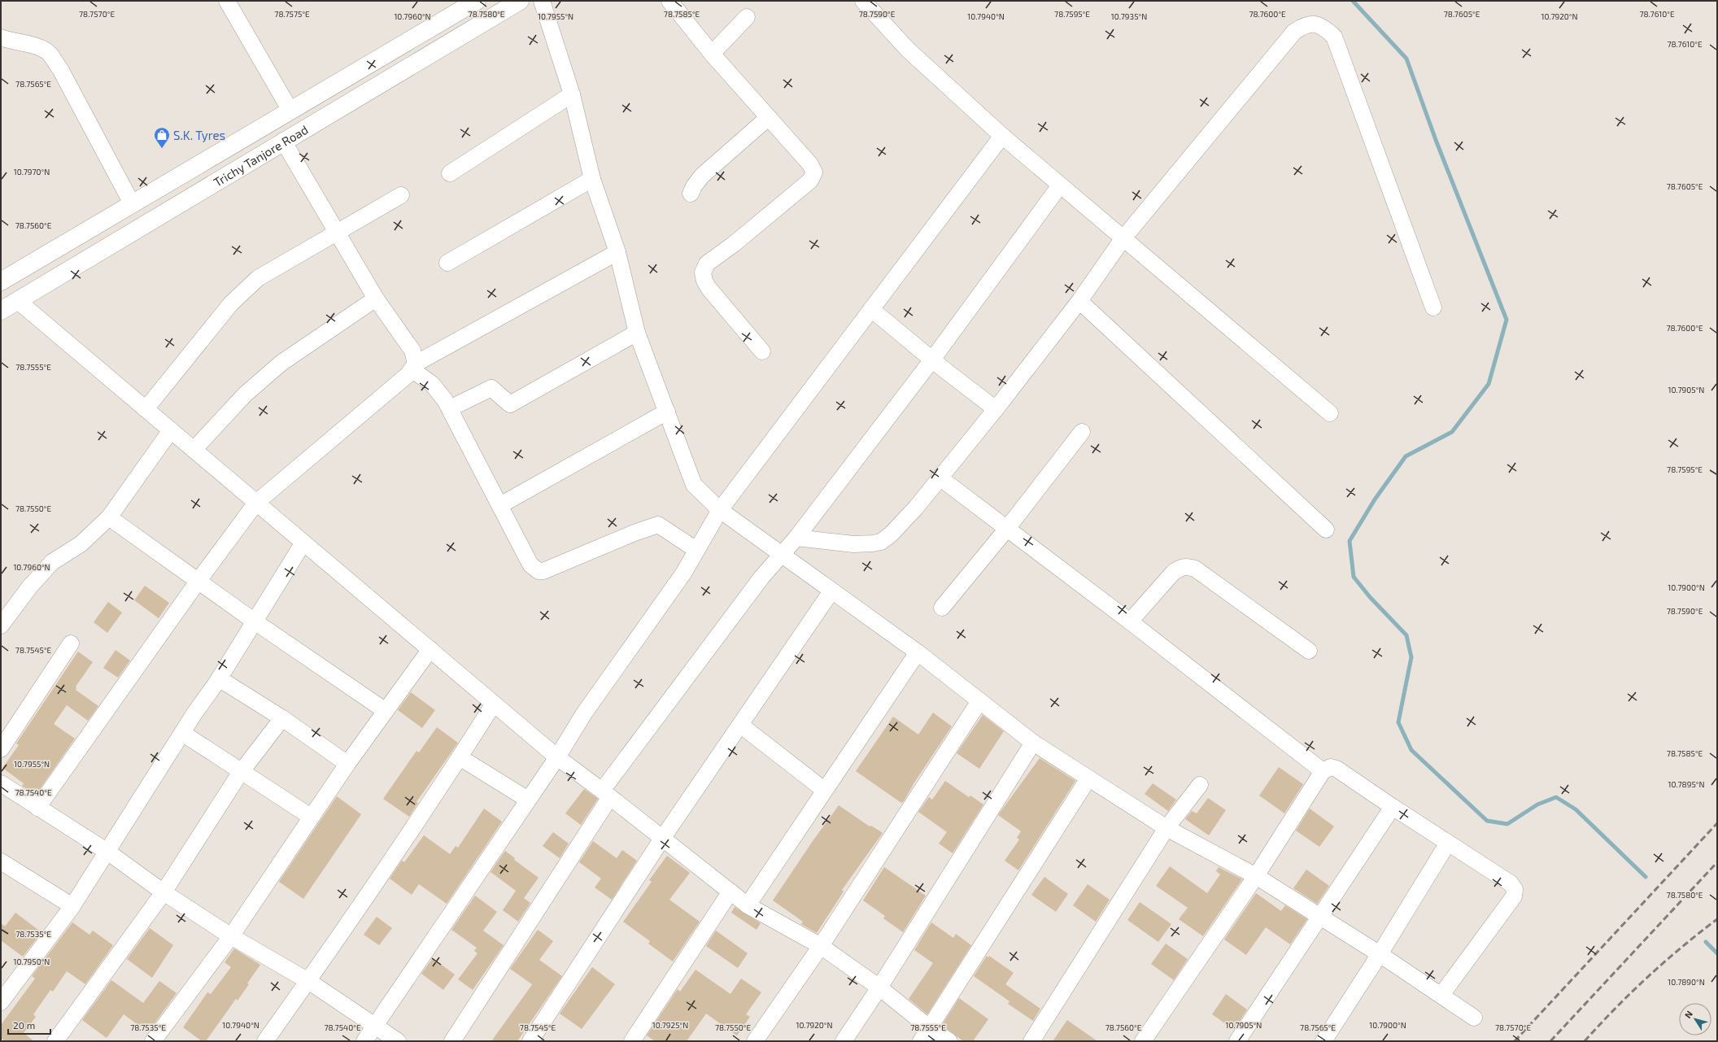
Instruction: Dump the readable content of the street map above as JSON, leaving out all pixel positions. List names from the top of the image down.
{
  "streets": {
    "highway": ["Trichy Tanjore Road"]
  },
  "places": {
    "shop": ["S.K. Tyres"]
  },
  "scale_bar": "20 m",
  "north": "top left",
  "coordinates": [
    "78.7595°E",
    "78.7570°E",
    "78.7575°E",
    "78.7580°E",
    "78.7585°E",
    "78.7590°E",
    "78.7600°E",
    "78.7605°E",
    "78.7610°E",
    "10.7955°N",
    "10.7960°N",
    "10.7940°N",
    "10.7935°N",
    "10.7920°N",
    "78.7565°E",
    "10.7970°N",
    "78.7560°E",
    "78.7555°E",
    "10.7905°N",
    "78.7550°E",
    "10.7900°N",
    "78.7545°E",
    "10.7895°N",
    "78.7540°E",
    "78.7535°E",
    "10.7950°N",
    "10.7890°N",
    "10.7925°N"
  ]
}
